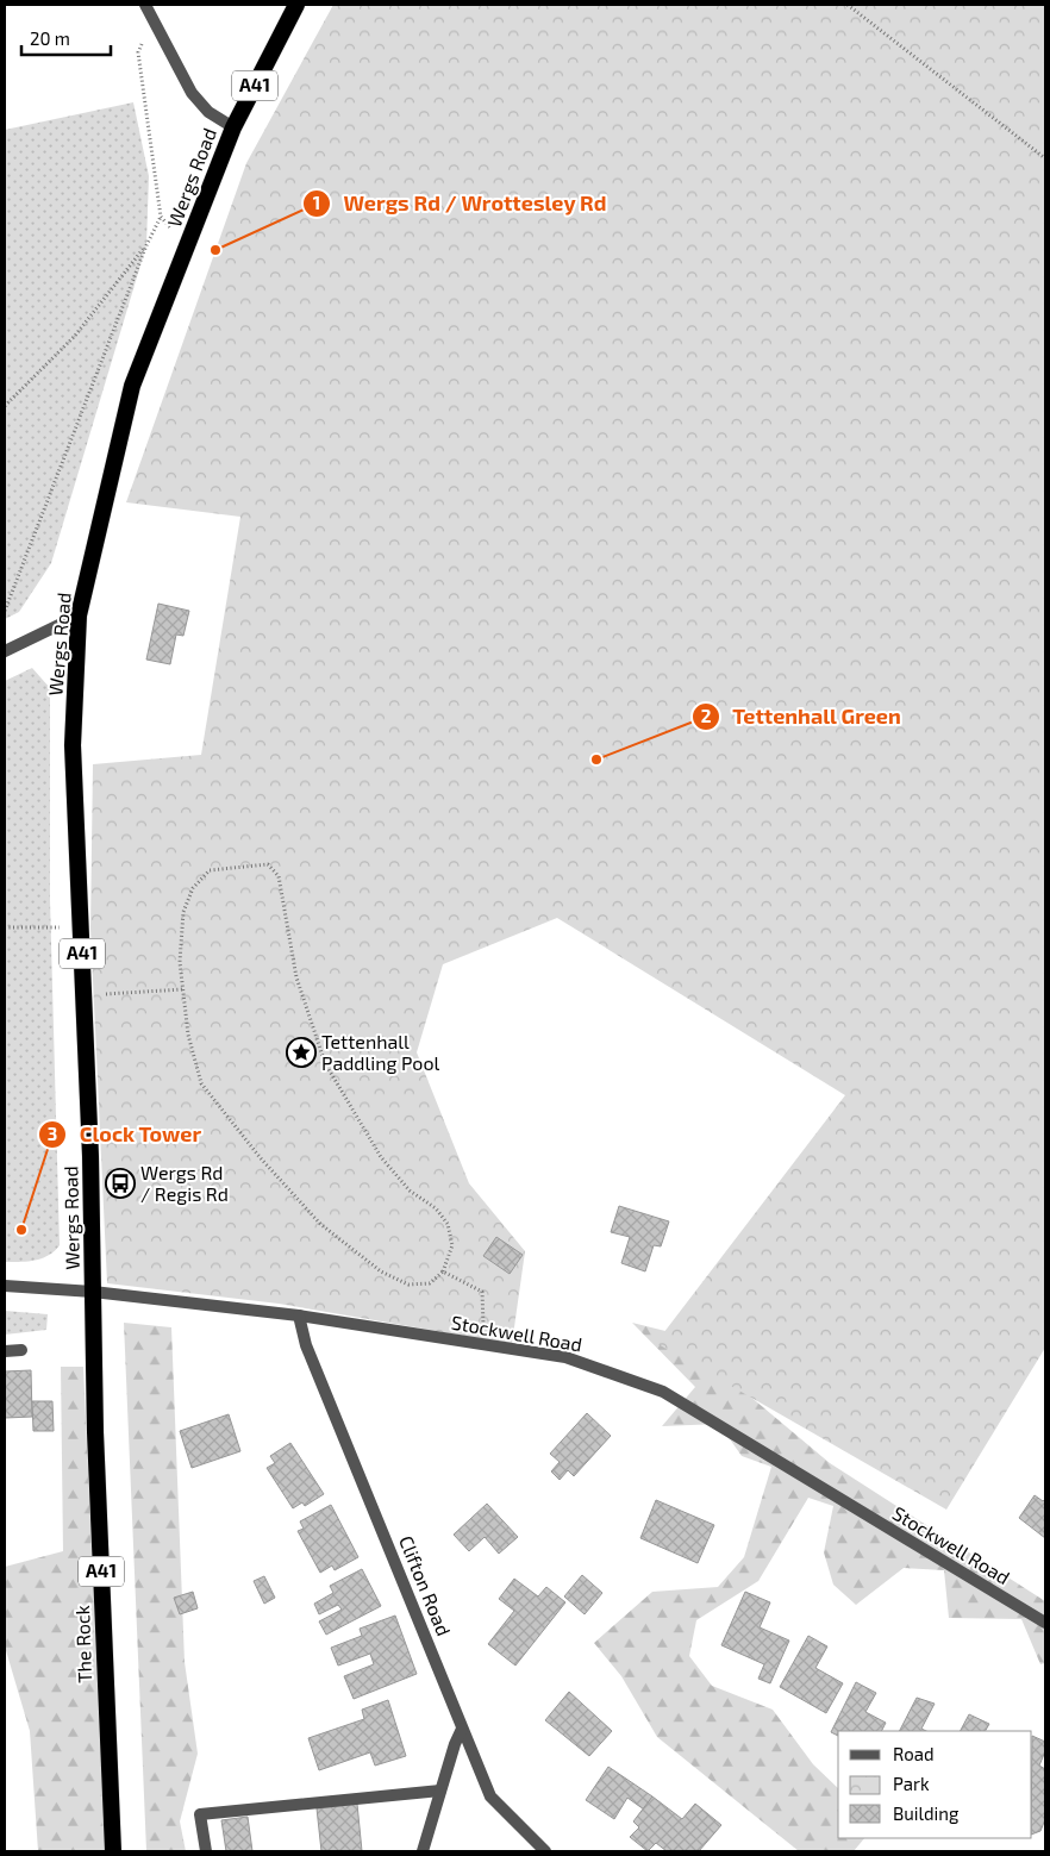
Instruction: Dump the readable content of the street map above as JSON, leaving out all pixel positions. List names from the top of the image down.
{
  "streets": {
    "highway": ["A41", "Wergs Road", "The Rock"],
    "street": ["Stockwell Road", "Clifton Road"]
  },
  "crossings": [
    ["Wergs Road", "Stockwell Road"],
    ["Wergs Road", "The Rock"],
    ["Stockwell Road", "Clifton Road"],
    ["Stockwell Road", "The Rock"]
  ],
  "places": {
    "other": ["Wergs Rd / Wrottesley Rd", "Tettenhall Green", "Clock Tower"],
    "place": ["Tettenhall Paddling Pool"],
    "bus stop": ["Wergs Rd / Regis Rd"]
  },
  "legend": ["Road", "Park", "Building"],
  "scale_bar": "20 m"
}
